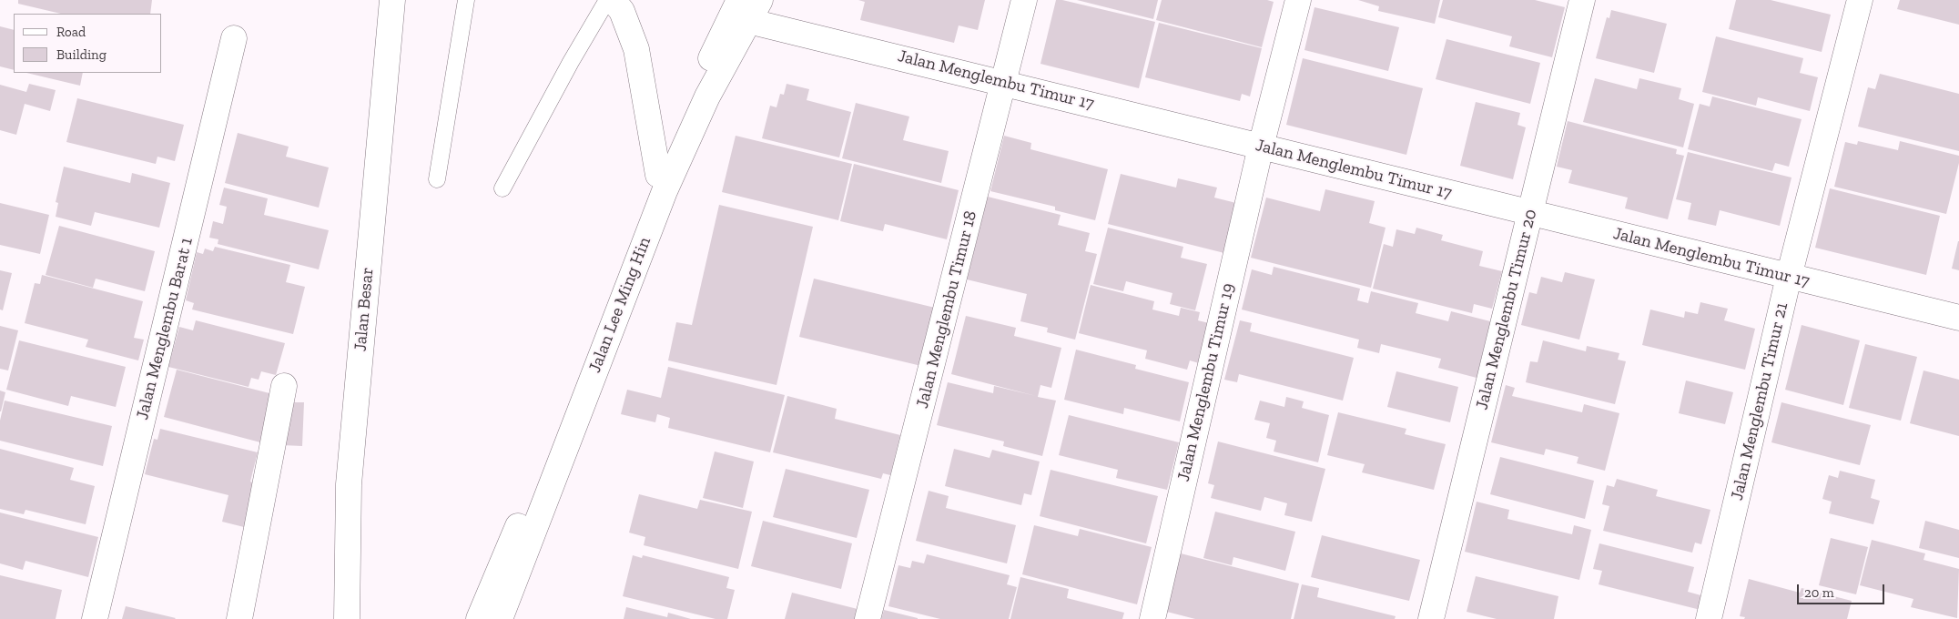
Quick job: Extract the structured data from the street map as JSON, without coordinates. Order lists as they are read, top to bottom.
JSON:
{
  "streets": {
    "street": [
      "Jalan Menglembu Timur 17",
      "Jalan Lee Ming Hin",
      "Jalan Besar",
      "Jalan Menglembu Timur 18",
      "Jalan Menglembu Timur 20",
      "Jalan Menglembu Barat 1",
      "Jalan Menglembu Timur 19",
      "Jalan Menglembu Timur 21"
    ]
  },
  "crossings": [
    ["Jalan Menglembu Timur 17", "Jalan Lee Ming Hin"],
    ["Jalan Menglembu Timur 17", "Jalan Menglembu Timur 18"],
    ["Jalan Menglembu Timur 17", "Jalan Menglembu Timur 20"],
    ["Jalan Menglembu Timur 17", "Jalan Menglembu Timur 19"],
    ["Jalan Menglembu Timur 17", "Jalan Menglembu Timur 21"]
  ],
  "legend": ["Road", "Building"],
  "scale_bar": "20 m"
}
